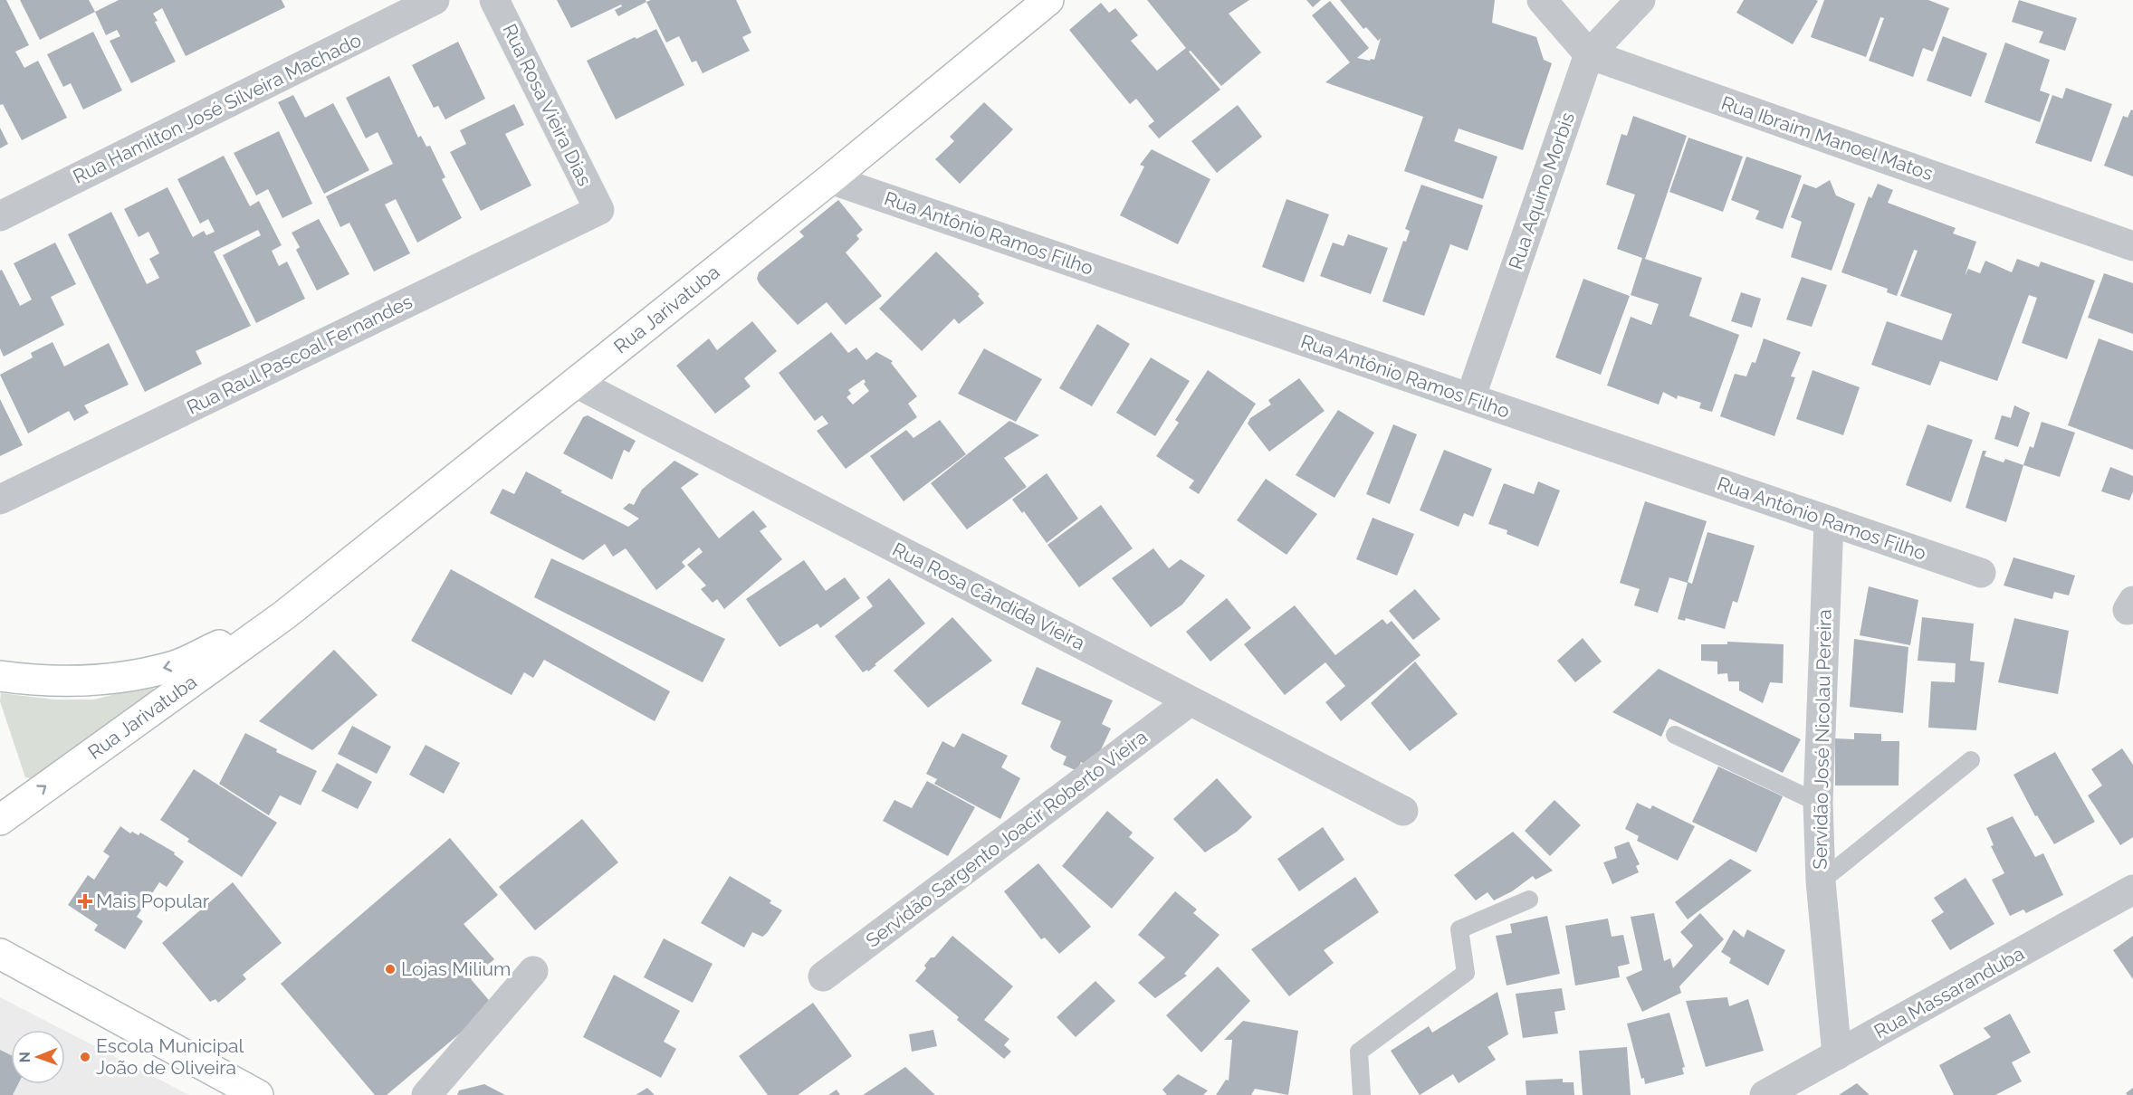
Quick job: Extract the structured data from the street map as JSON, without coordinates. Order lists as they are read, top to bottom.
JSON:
{
  "streets": {
    "main road": ["Rua Jarivatuba"],
    "street": [
      "Rua Rosa Vieira Dias",
      "Rua Hamilton José Silveira Machado",
      "Rua Ibraim Manoel Matos",
      "Rua Aquino Morbis",
      "Rua Antônio Ramos Filho",
      "Rua Raul Pascoal Fernandes",
      "Rua Rosa Cândida Vieira",
      "Servidão José Nicolau Pereira",
      "Servidão Sargento Joacir Roberto Vieira",
      "Rua Massaranduba"
    ]
  },
  "crossings": [
    ["Rua Rosa Vieira Dias", "Rua Raul Pascoal Fernandes"],
    ["Rua Ibraim Manoel Matos", "Rua Aquino Morbis"],
    ["Rua Aquino Morbis", "Rua Antônio Ramos Filho"],
    ["Rua Antônio Ramos Filho", "Rua Jarivatuba"],
    ["Rua Antônio Ramos Filho", "Servidão José Nicolau Pereira"],
    ["Rua Jarivatuba", "Rua Rosa Cândida Vieira"],
    ["Rua Rosa Cândida Vieira", "Servidão Sargento Joacir Roberto Vieira"],
    ["Servidão José Nicolau Pereira", "Rua Massaranduba"]
  ],
  "places": {
    "health": ["Mais Popular"],
    "other": ["Lojas Milium", "Escola Municipal João de Oliveira"]
  },
  "north": "left"
}
